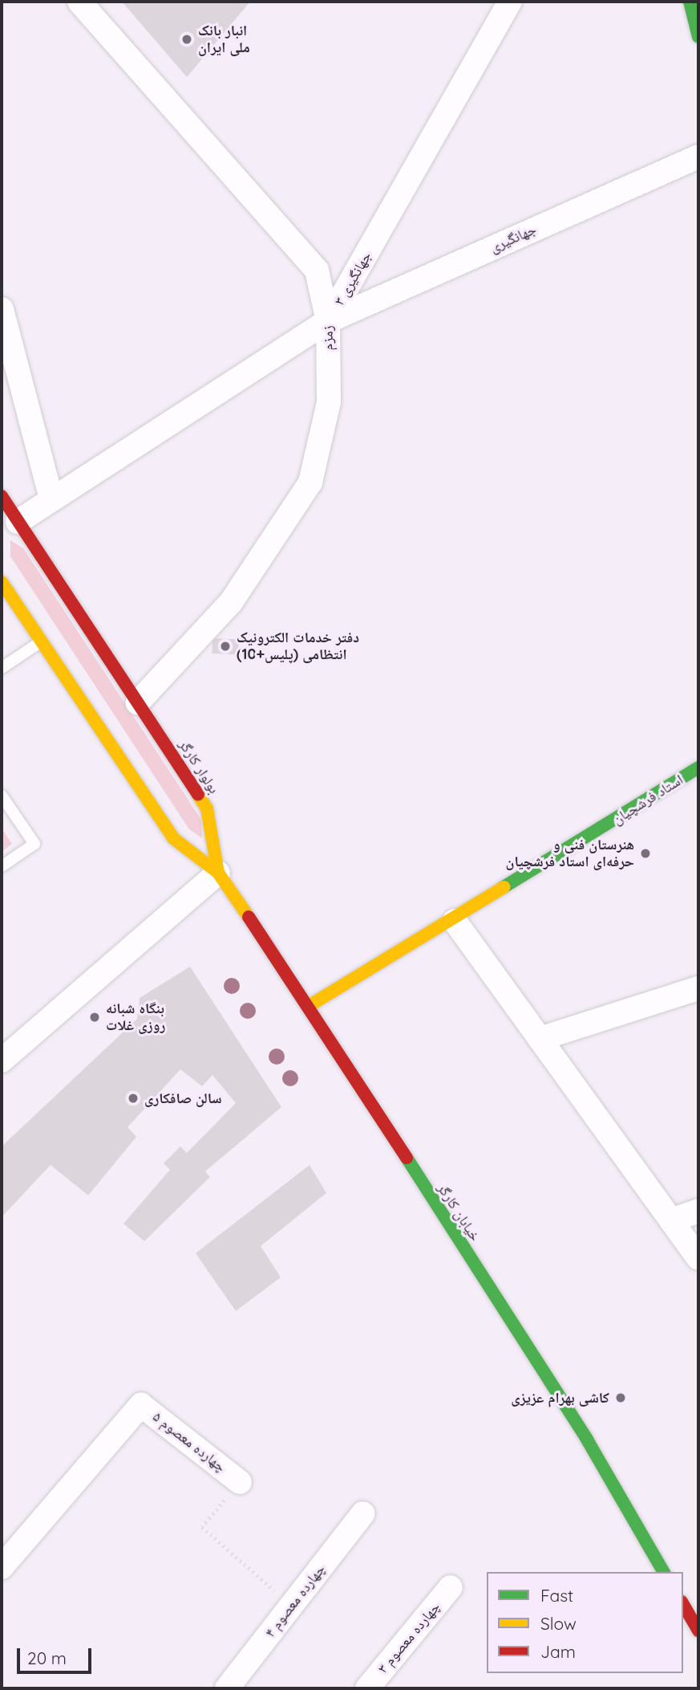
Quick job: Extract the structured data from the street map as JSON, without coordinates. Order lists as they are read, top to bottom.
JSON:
{
  "streets": {
    "main road": ["بولوار کارگر", "استاد فرشچیان", "خیابان کارگر"],
    "street": [
      "جهانگیری",
      "جهانگیری ۳",
      "زمزم",
      "چهارده معصوم ۵",
      "چهارده معصوم ۴",
      "چهارده معصوم ۳"
    ]
  },
  "crossings": [
    ["جهانگیری", "جهانگیری ۳"],
    ["جهانگیری", "زمزم"],
    ["جهانگیری ۳", "زمزم"],
    ["جهانگیری ۳", "بولوار کارگر"],
    ["زمزم", "بولوار کارگر"],
    ["بولوار کارگر", "خیابان کارگر"],
    ["استاد فرشچیان", "خیابان کارگر"],
    ["چهارده معصوم ۵", "چهارده معصوم ۴"]
  ],
  "places": [
    "انبار بانک ملی ایران",
    "دفتر خدمات الکترونیک انتظامی (پلیس+10)",
    "هنرستان فنی و حرفه‌ای استاد فرشچیان",
    "بنگاه شبانه روزی غلات",
    "سالن صافكارى",
    "کاشی بهرام عزیزی"
  ],
  "legend": ["Fast", "Slow", "Jam"],
  "scale_bar": "20 m"
}
